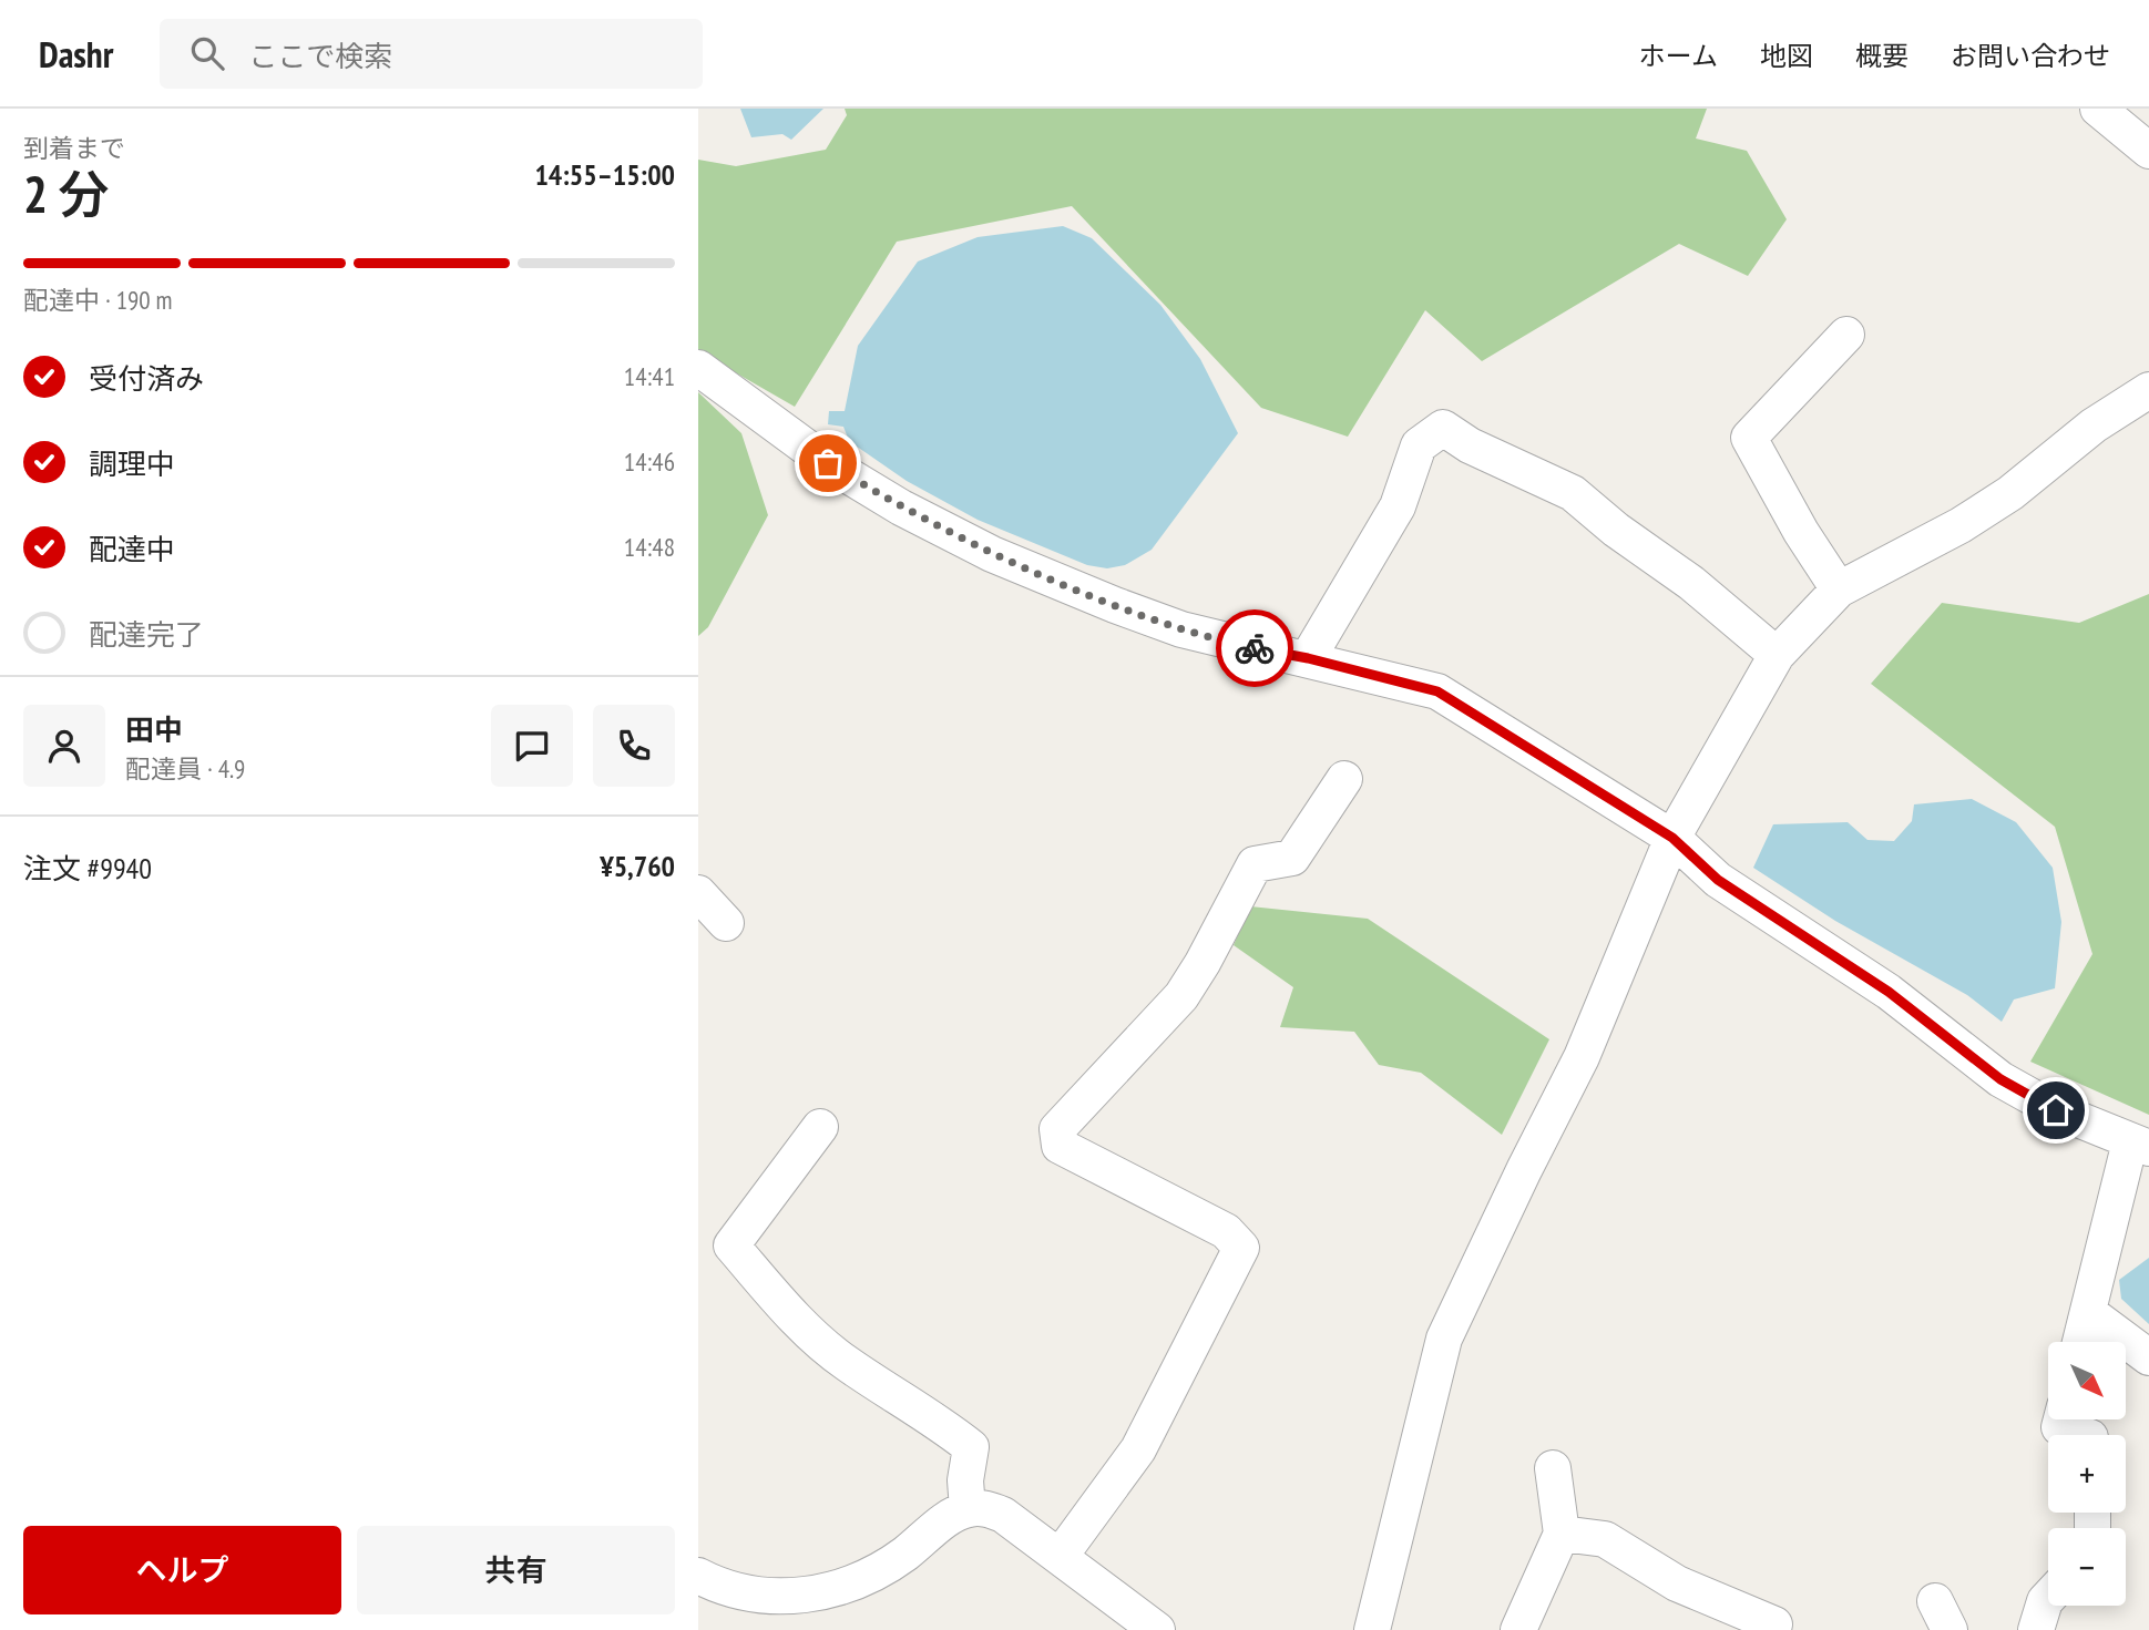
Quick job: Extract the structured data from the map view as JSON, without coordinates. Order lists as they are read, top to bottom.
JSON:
{
  "north": "bottom right",
  "page": {
    "header": "Dashr",
    "search": "ここで検索",
    "nav": [
      "ホーム",
      "地図",
      "概要",
      "お問い合わせ"
    ],
    "heading": ["2 分", "到着まで", "14:55–15:00"],
    "panel": [
      "田中",
      "配達員 · 4.9",
      "注文 #9940",
      "¥5,760"
    ],
    "bar": "配達中 · 190 m",
    "list": [
      ["受付済み", "14:41"],
      ["調理中", "14:46"],
      ["配達中", "14:48"],
      "配達完了"
    ],
    "map_buttons": ["+", "−"],
    "buttons": ["ヘルプ", "共有"]
  }
}
